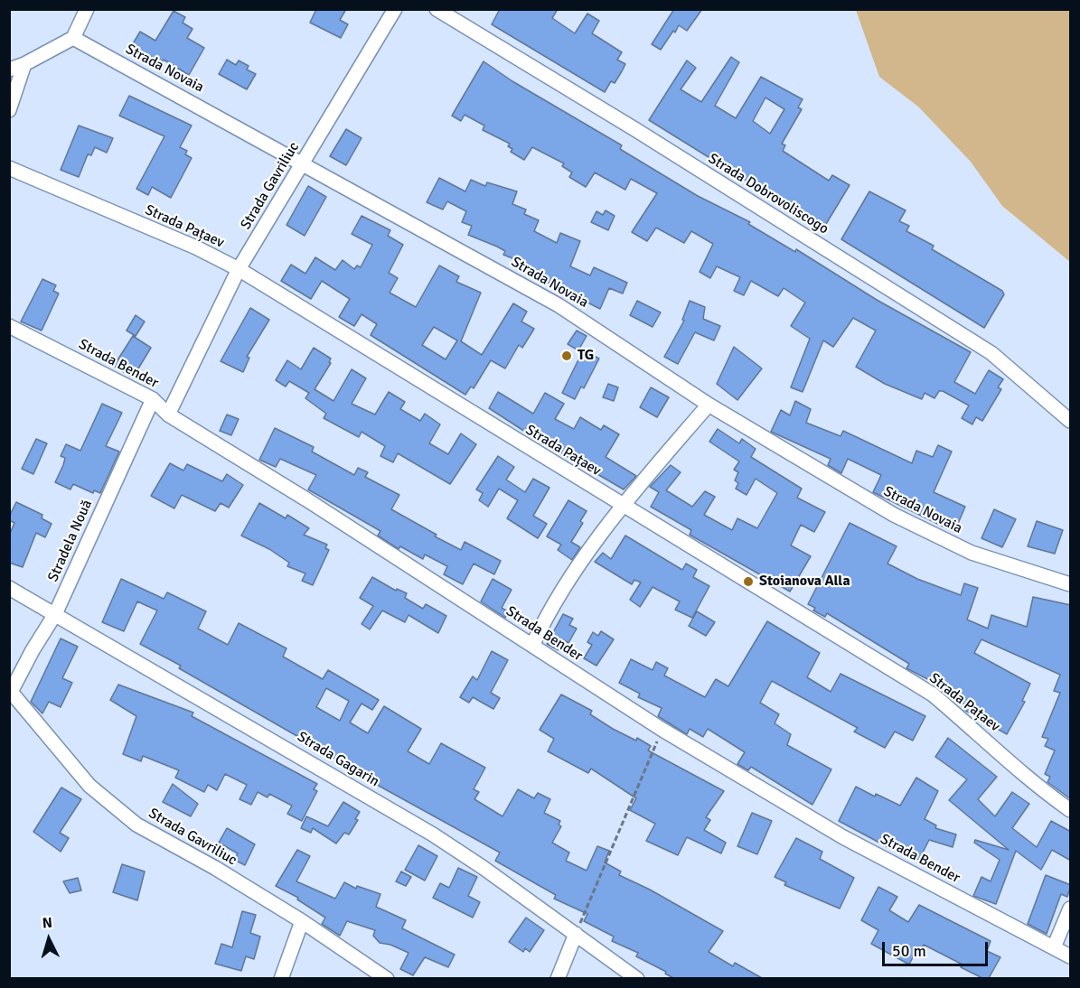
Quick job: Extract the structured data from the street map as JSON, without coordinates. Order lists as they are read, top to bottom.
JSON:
{
  "streets": {
    "street": [
      "Strada Novaia",
      "Strada Gavriliuc",
      "Strada Dobrovoliscogo",
      "Strada Pațaev",
      "Strada Bender",
      "Stradela Nouă",
      "Strada Gagarin"
    ]
  },
  "crossings": [
    ["Strada Novaia", "Strada Gavriliuc"],
    ["Strada Gavriliuc", "Strada Pațaev"],
    ["Strada Gavriliuc", "Strada Bender"],
    ["Strada Gavriliuc", "Stradela Nouă"],
    ["Strada Bender", "Stradela Nouă"],
    ["Stradela Nouă", "Strada Gagarin"]
  ],
  "places": ["TG", "Stoianova Alla"],
  "scale_bar": "50 m",
  "north": "top"
}
